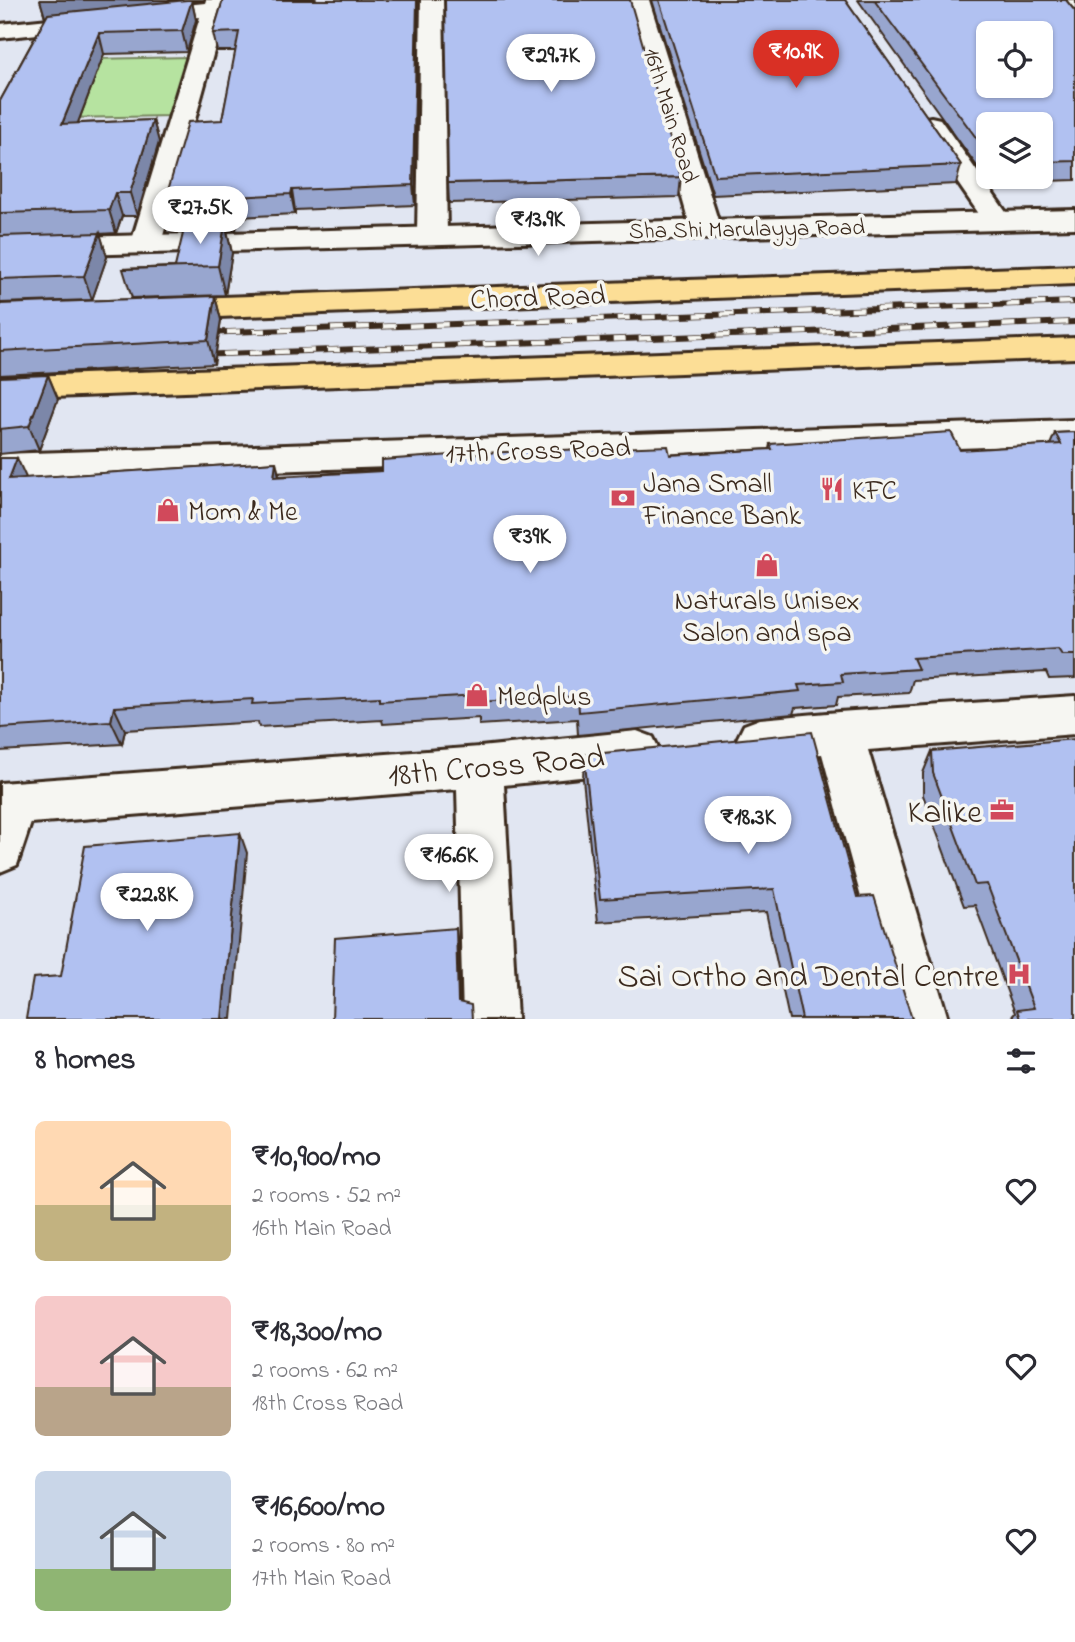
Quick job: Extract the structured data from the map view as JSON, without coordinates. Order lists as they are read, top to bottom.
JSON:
{
  "streets": {
    "main road": ["Chord Road"],
    "street": [
      "16th Main Road",
      "Sha Shi Marulayya Road",
      "17th Cross Road",
      "18th Cross Road"
    ]
  },
  "crossings": [
    ["16th Main Road", "Sha Shi Marulayya Road"]
  ],
  "places": {
    "restaurant": ["KFC"],
    "bank": ["Jana Small Finance Bank"],
    "shop": ["Mom & Me", "Naturals Unisex Salon and spa", "Medplus"],
    "office": ["Kalike"],
    "hospital": ["Sai Ortho and Dental Centre"]
  },
  "page": {
    "price": [
      "₹10.9K",
      "₹29.7K",
      "₹27.5K",
      "₹13.9K",
      "₹39K",
      "₹18.3K",
      "₹16.6K",
      "₹22.8K"
    ],
    "heading": "8 homes",
    "list": [
      {
        "name": "₹10,900/mo",
        "note": "2 rooms · 52 m² · 16th Main Road"
      },
      {
        "name": "₹18,300/mo",
        "note": "2 rooms · 62 m² · 18th Cross Road"
      },
      {
        "name": "₹16,600/mo",
        "note": "2 rooms · 80 m² · 17th Main Road"
      }
    ]
  }
}
